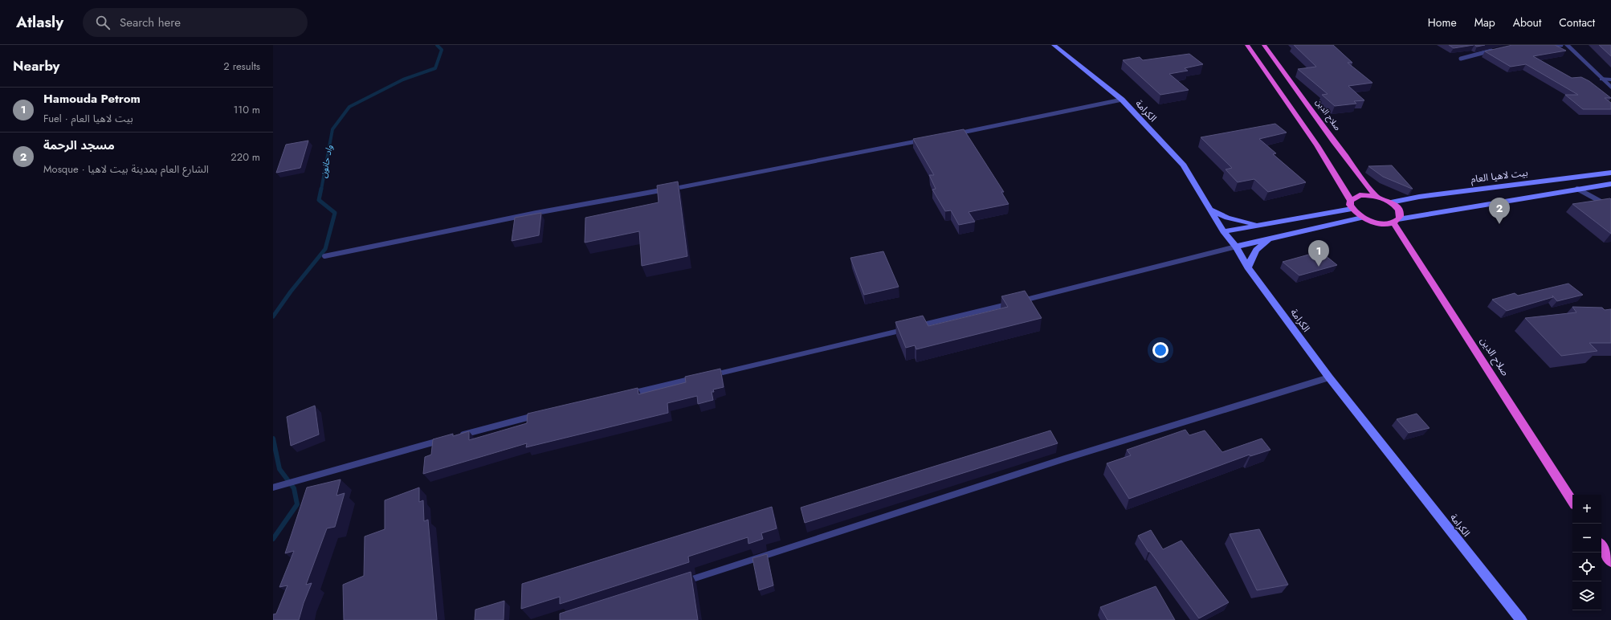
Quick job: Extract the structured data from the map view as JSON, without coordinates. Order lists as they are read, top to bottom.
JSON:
{
  "streets": {
    "highway": ["صلاح الدين"],
    "main road": ["الكرامة", "بيت لاهيا العام"]
  },
  "crossings": [
    ["صلاح الدين", "بيت لاهيا العام"]
  ],
  "water": ["واد حانون"],
  "page": {
    "header": "Atlasly",
    "search": "Search here",
    "nav": [
      "Home",
      "Map",
      "About",
      "Contact"
    ],
    "heading": ["Nearby", "2 results"],
    "list": [
      {
        "mark": "1",
        "name": "Hamouda Petrom",
        "note": "Fuel · بيت لاهيا العام",
        "value": "110 m"
      },
      {
        "mark": "2",
        "name": "مسجد الرحمة",
        "note": "Mosque · الشارع العام بمدينة بيت لاهيا",
        "value": "220 m"
      }
    ],
    "pins": ["2", "1"],
    "map_buttons": ["+", "−"]
  }
}
